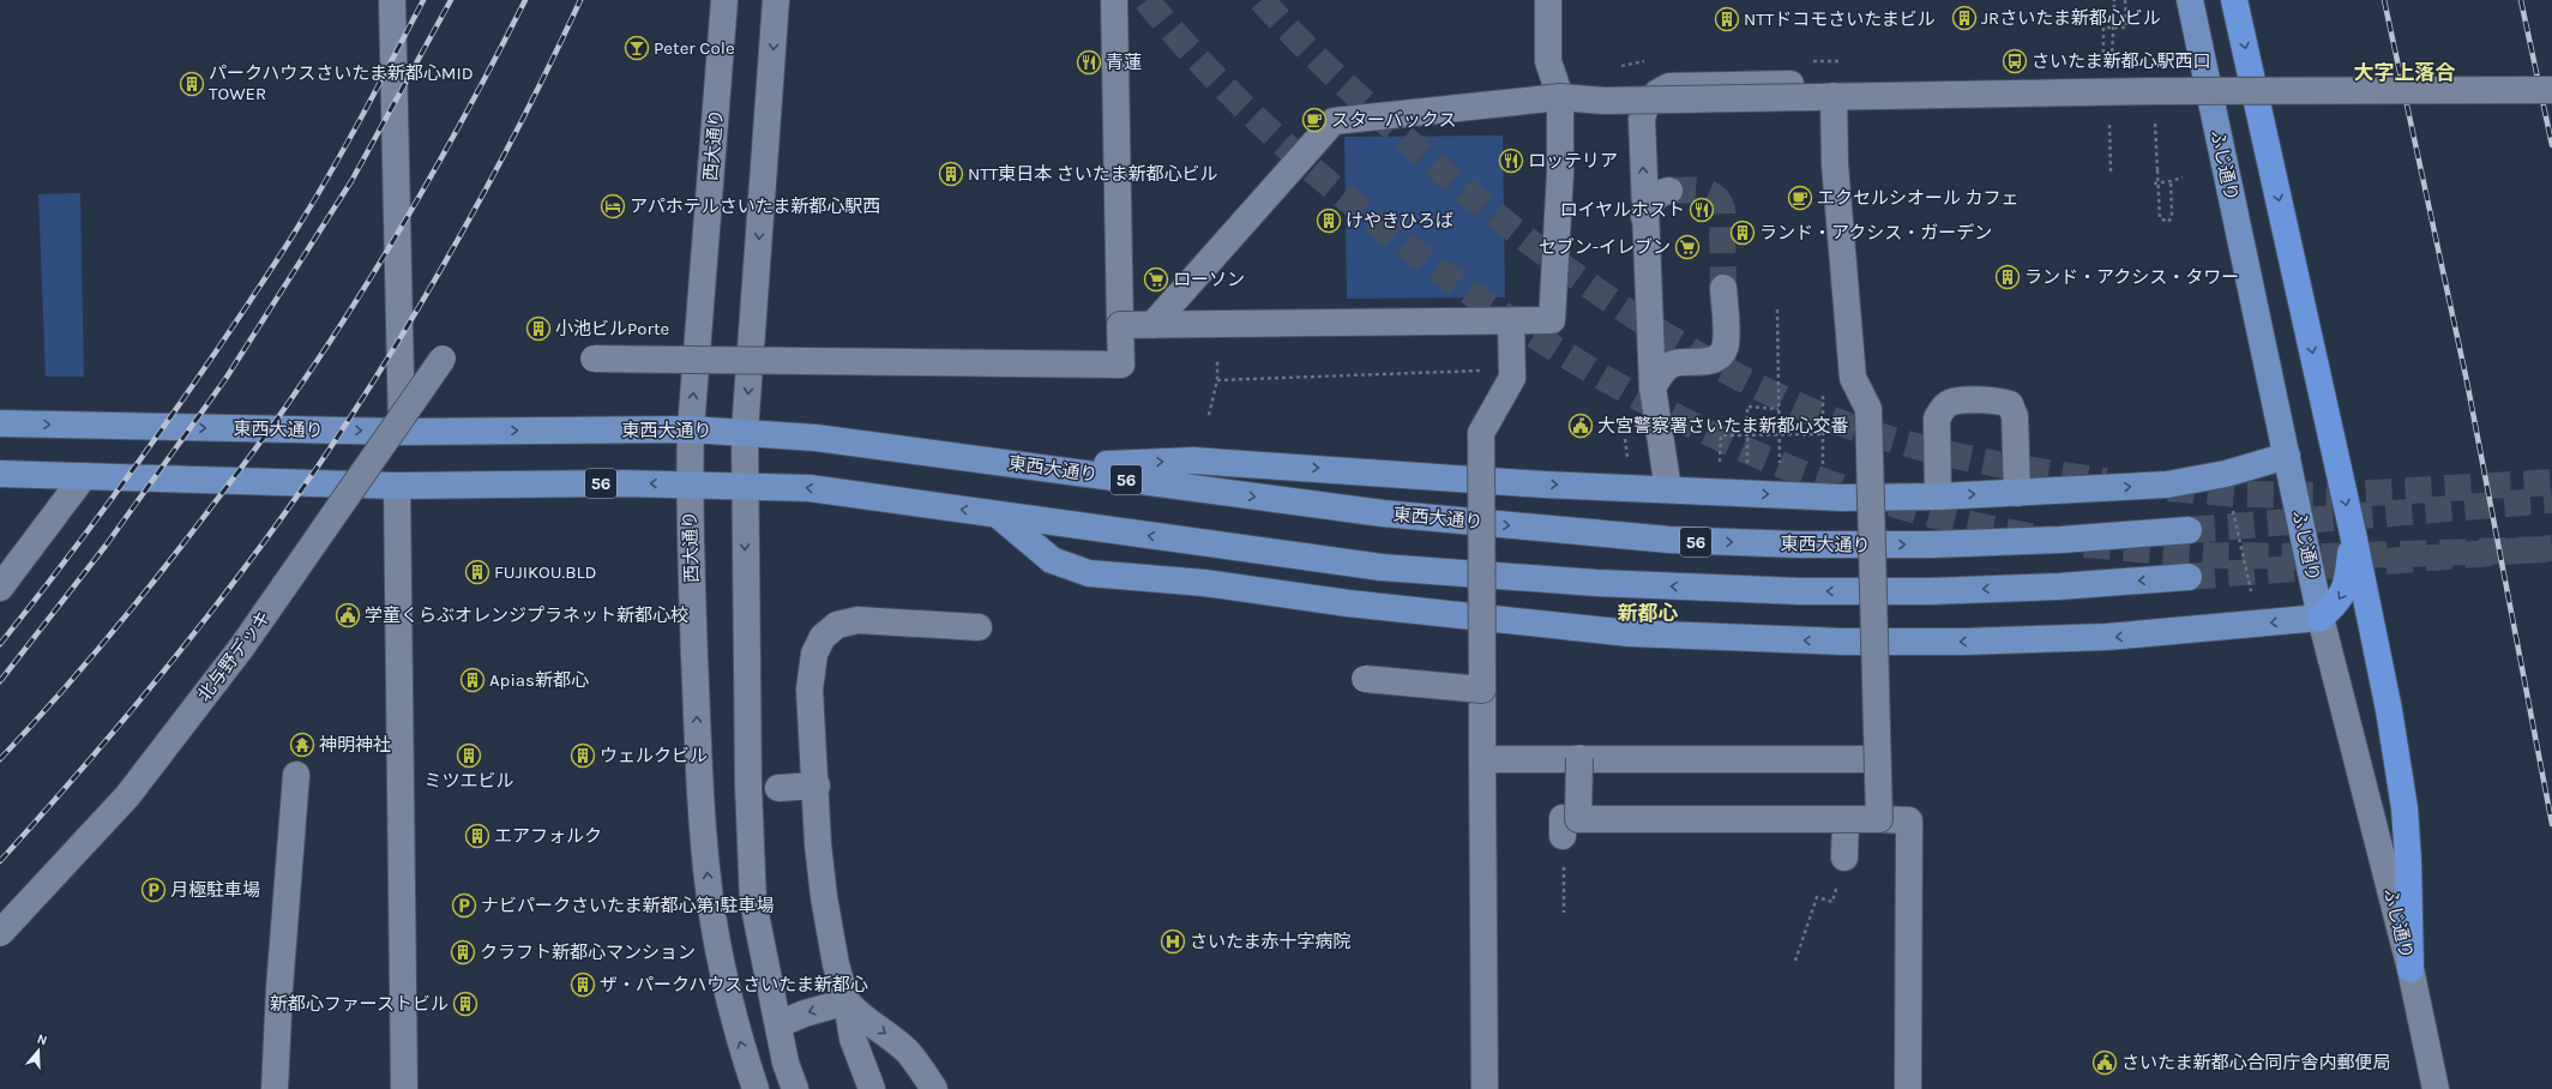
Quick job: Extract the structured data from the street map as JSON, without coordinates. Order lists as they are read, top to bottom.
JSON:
{
  "streets": {
    "main road": ["ふじ通り", "東西大通り", "56"],
    "street": ["西大通り", "北与野デッキ"]
  },
  "crossings": [
    ["西大通り", "東西大通り"],
    ["西大通り", "56"]
  ],
  "districts": ["大字上落合", "新都心"],
  "places": {
    "building": [
      "JRさいたま新都心ビル",
      "NTTドコモさいたまビル",
      "パークハウスさいたま新都心MID TOWER",
      "NTT東日本 さいたま新都心ビル",
      "けやきひろば",
      "ランド・アクシス・ガーデン",
      "ランド・アクシス・タワー",
      "小池ビルPorte",
      "FUJIKOU.BLD",
      "Apias新都心",
      "ミツエビル",
      "ウェルクビル",
      "エアフォルク",
      "クラフト新都心マンション",
      "ザ・パークハウスさいたま新都心",
      "新都心ファーストビル"
    ],
    "bar": ["Peter Cole"],
    "bus stop": ["さいたま新都心駅西口"],
    "restaurant": ["青蓮", "ロッテリア", "ロイヤルホスト"],
    "cafe": ["スターバックス", "エクセルシオール カフェ"],
    "hotel": ["アパホテルさいたま新都心駅西"],
    "supermarket": ["セブン-イレブン", "ローソン"],
    "public building": ["大宮警察署さいたま新都心交番", "学童くらぶオレンジプラネット新都心校", "さいたま新都心合同庁舎内郵便局"],
    "temple": ["神明神社"],
    "parking": ["月極駐車場", "ナビパークさいたま新都心第1駐車場"],
    "hospital": ["さいたま赤十字病院"]
  },
  "north": "top"
}
